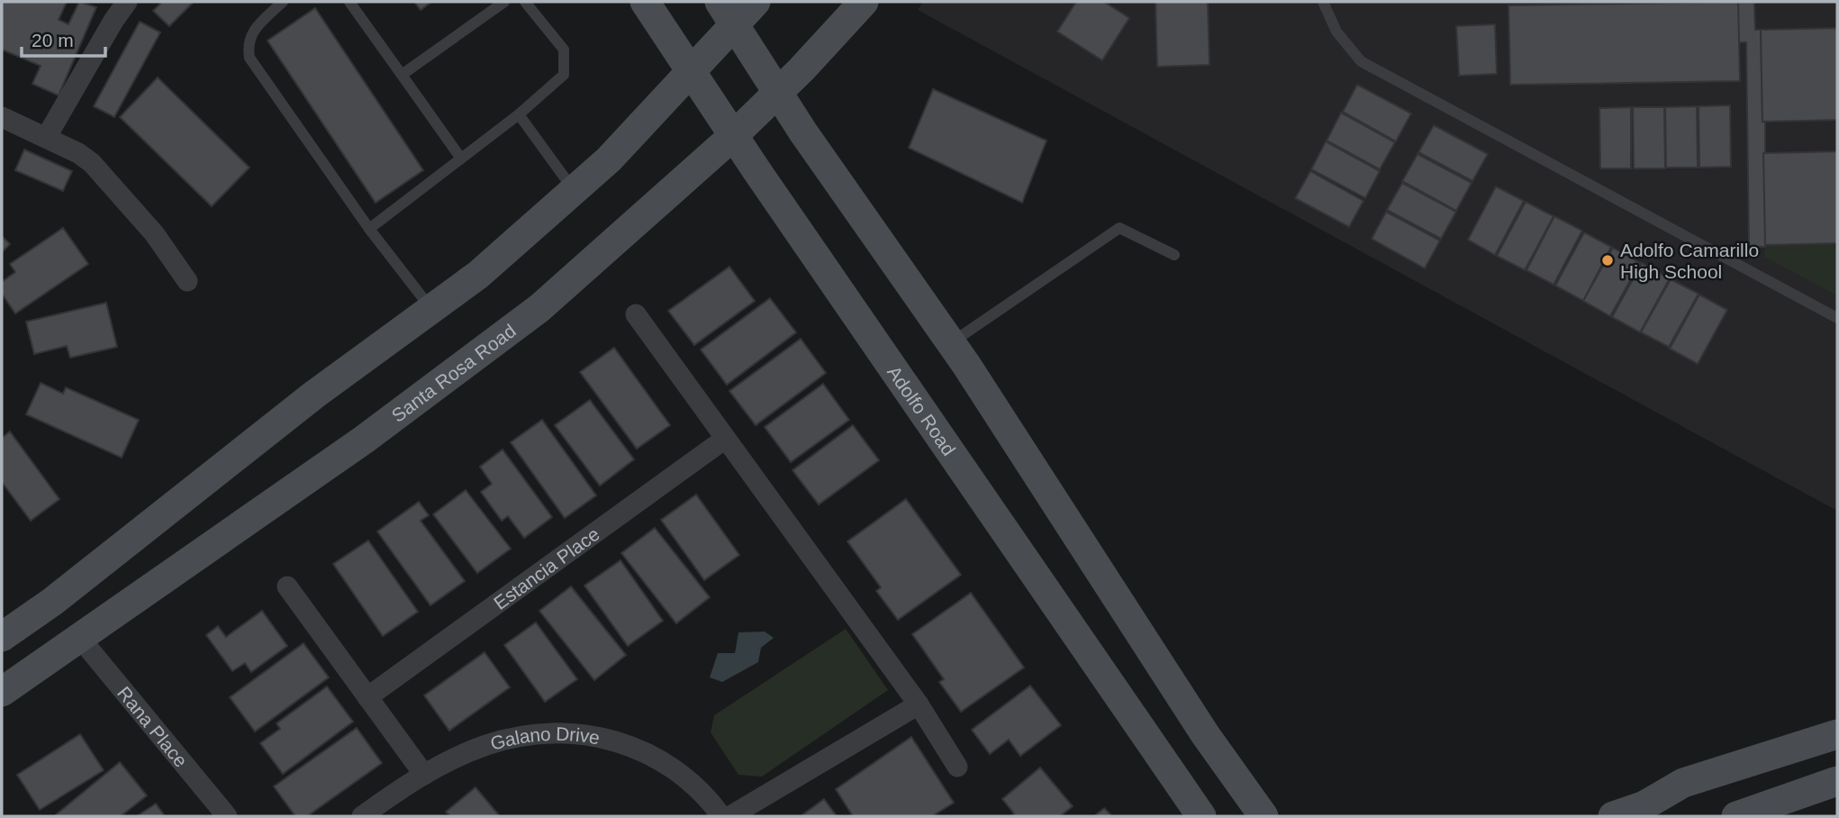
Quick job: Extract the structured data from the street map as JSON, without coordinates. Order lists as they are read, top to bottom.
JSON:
{
  "streets": {
    "main road": ["Santa Rosa Road", "Adolfo Road"],
    "street": ["Estancia Place", "Rana Place", "Galano Drive"]
  },
  "crossings": [
    ["Santa Rosa Road", "Adolfo Road"],
    ["Santa Rosa Road", "Rana Place"]
  ],
  "places": ["Adolfo Camarillo High School"],
  "scale_bar": "20 m"
}
